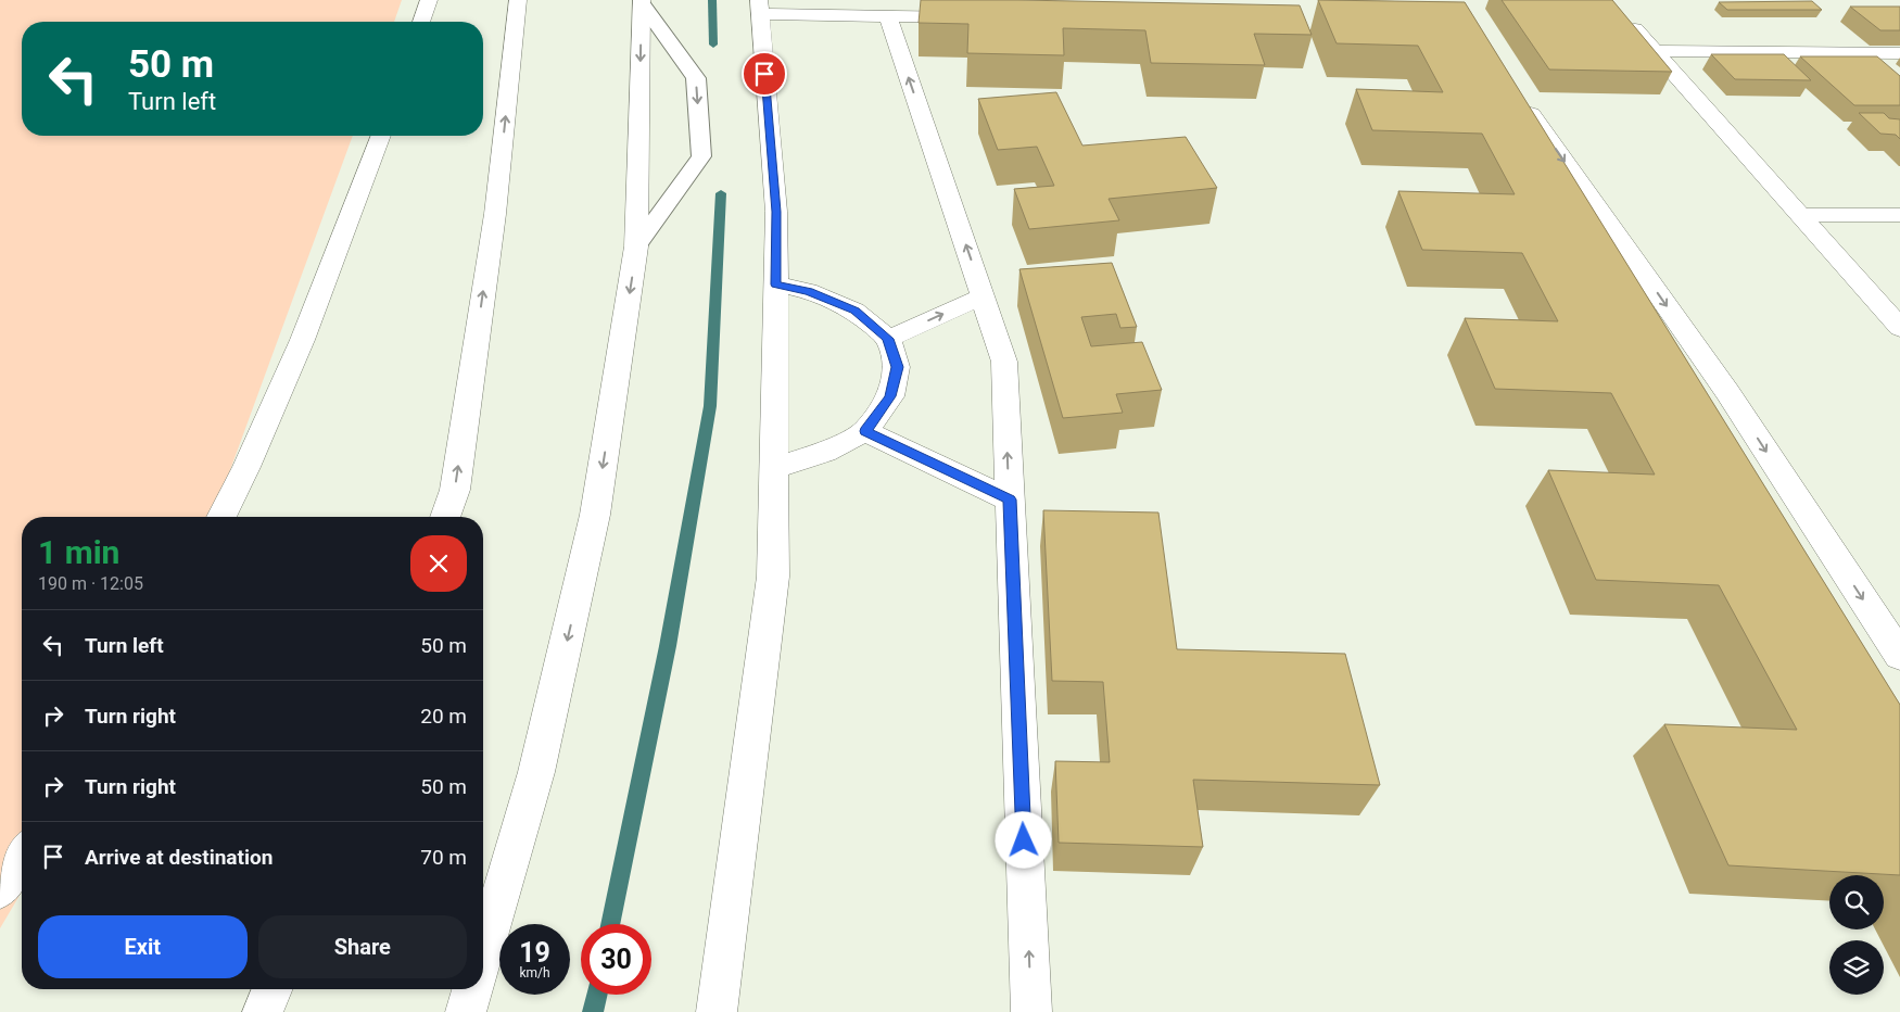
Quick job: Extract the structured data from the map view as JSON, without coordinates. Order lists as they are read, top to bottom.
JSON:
{
  "page": {
    "turn": ["50 m", "Turn left"],
    "heading": ["1 min", "190 m · 12:05"],
    "list": [
      {
        "name": "Turn left",
        "value": "50 m"
      },
      {
        "name": "Turn right",
        "value": "20 m"
      },
      {
        "name": "Turn right",
        "value": "50 m"
      },
      {
        "name": "Arrive at destination",
        "value": "70 m"
      }
    ],
    "buttons": ["Exit", "Share"],
    "speed": "19 km/h",
    "limit": "30"
  }
}
